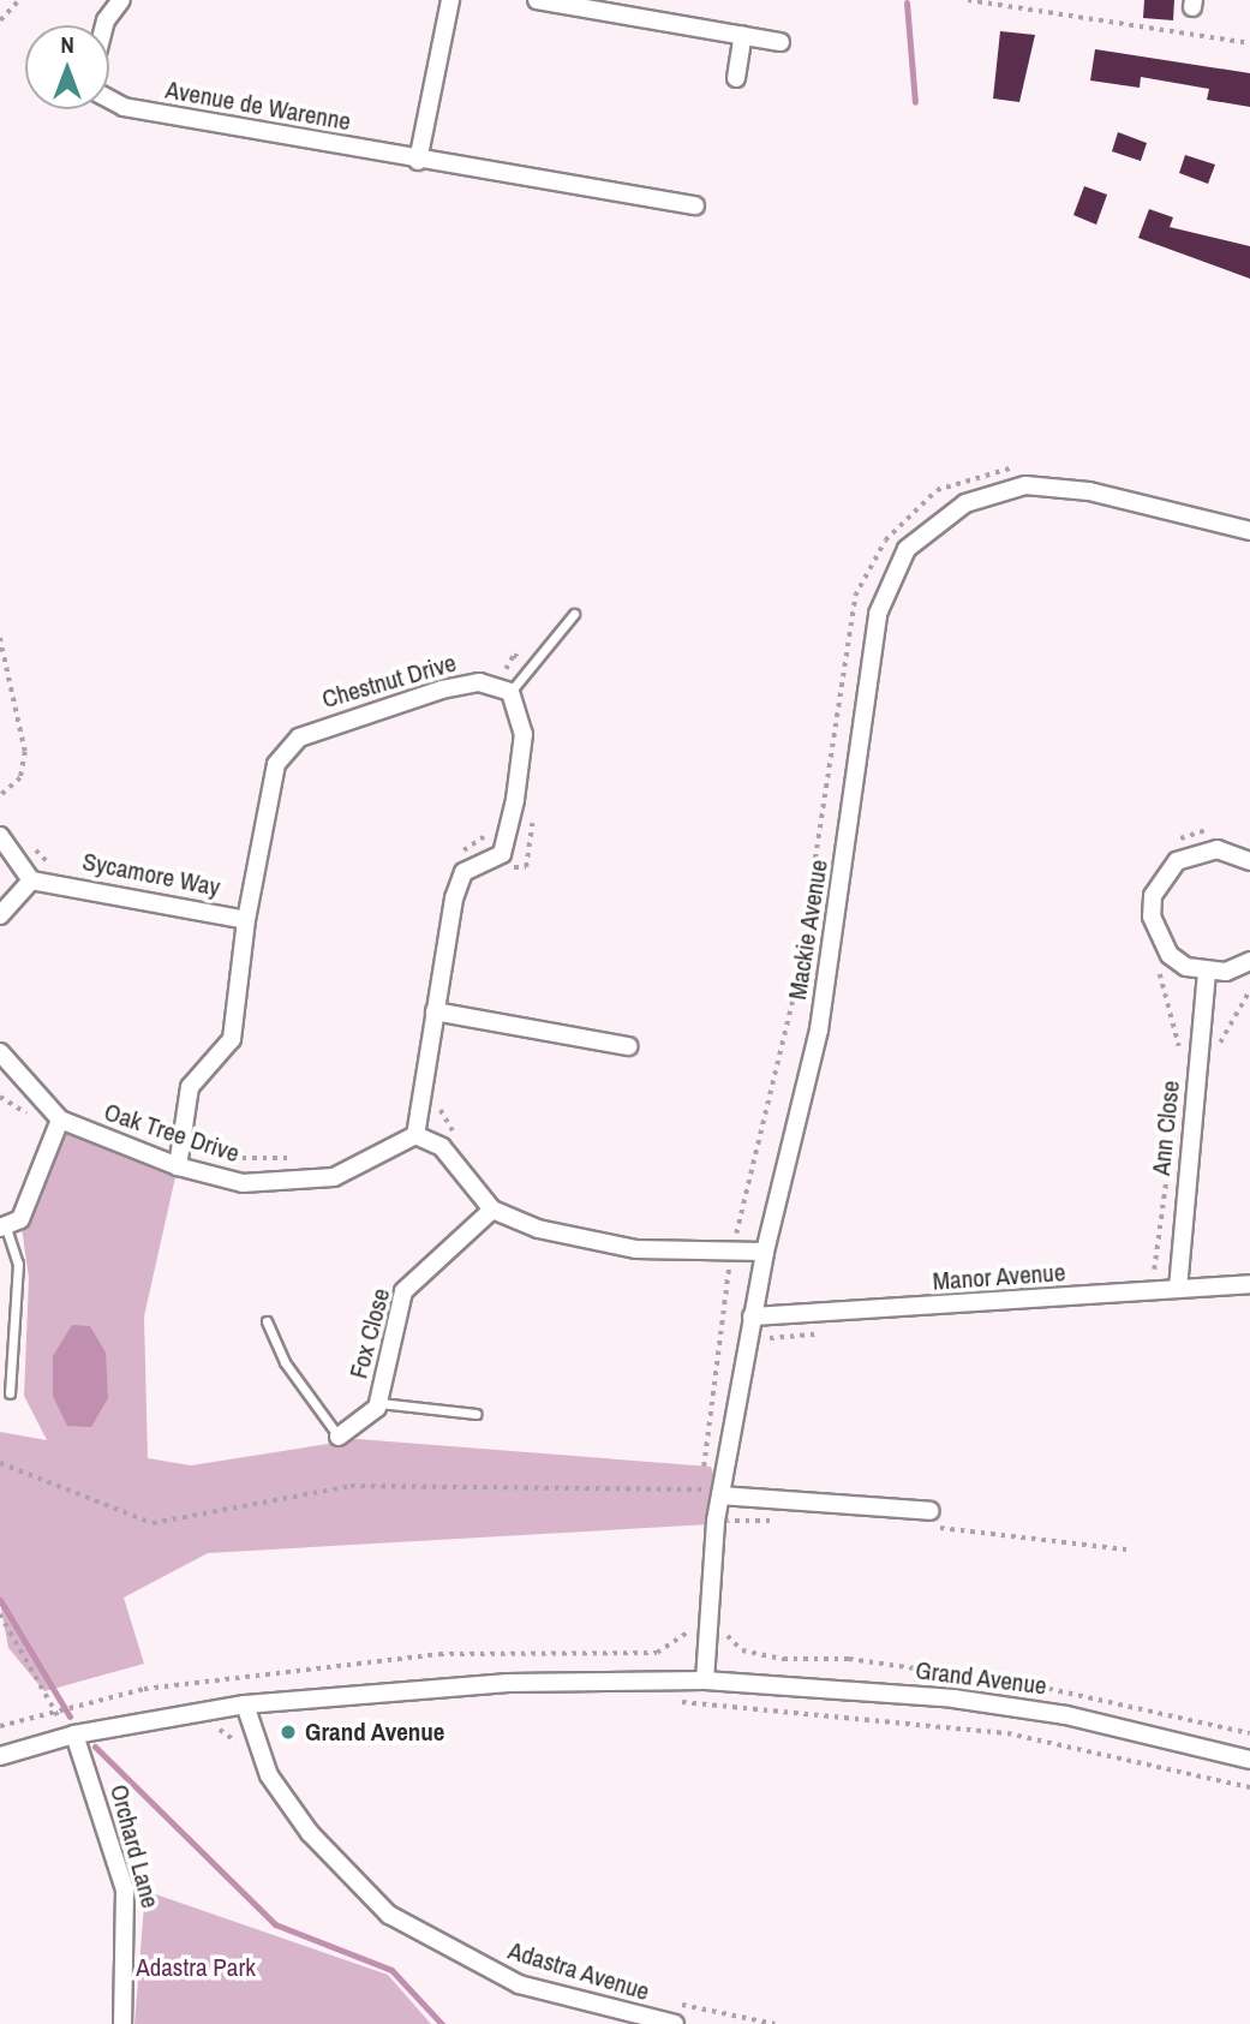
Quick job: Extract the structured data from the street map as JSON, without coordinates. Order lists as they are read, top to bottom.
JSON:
{
  "streets": {
    "street": [
      "Avenue de Warenne",
      "Chestnut Drive",
      "Sycamore Way",
      "Mackie Avenue",
      "Ann Close",
      "Oak Tree Drive",
      "Manor Avenue",
      "Fox Close",
      "Grand Avenue",
      "Orchard Lane",
      "Adastra Avenue"
    ]
  },
  "crossings": [
    ["Chestnut Drive", "Sycamore Way"],
    ["Sycamore Way", "Oak Tree Drive"],
    ["Mackie Avenue", "Manor Avenue"],
    ["Mackie Avenue", "Grand Avenue"],
    ["Ann Close", "Manor Avenue"],
    ["Grand Avenue", "Orchard Lane"],
    ["Grand Avenue", "Adastra Avenue"]
  ],
  "parks": ["Adastra Park"],
  "places": ["Grand Avenue"],
  "north": "top"
}
